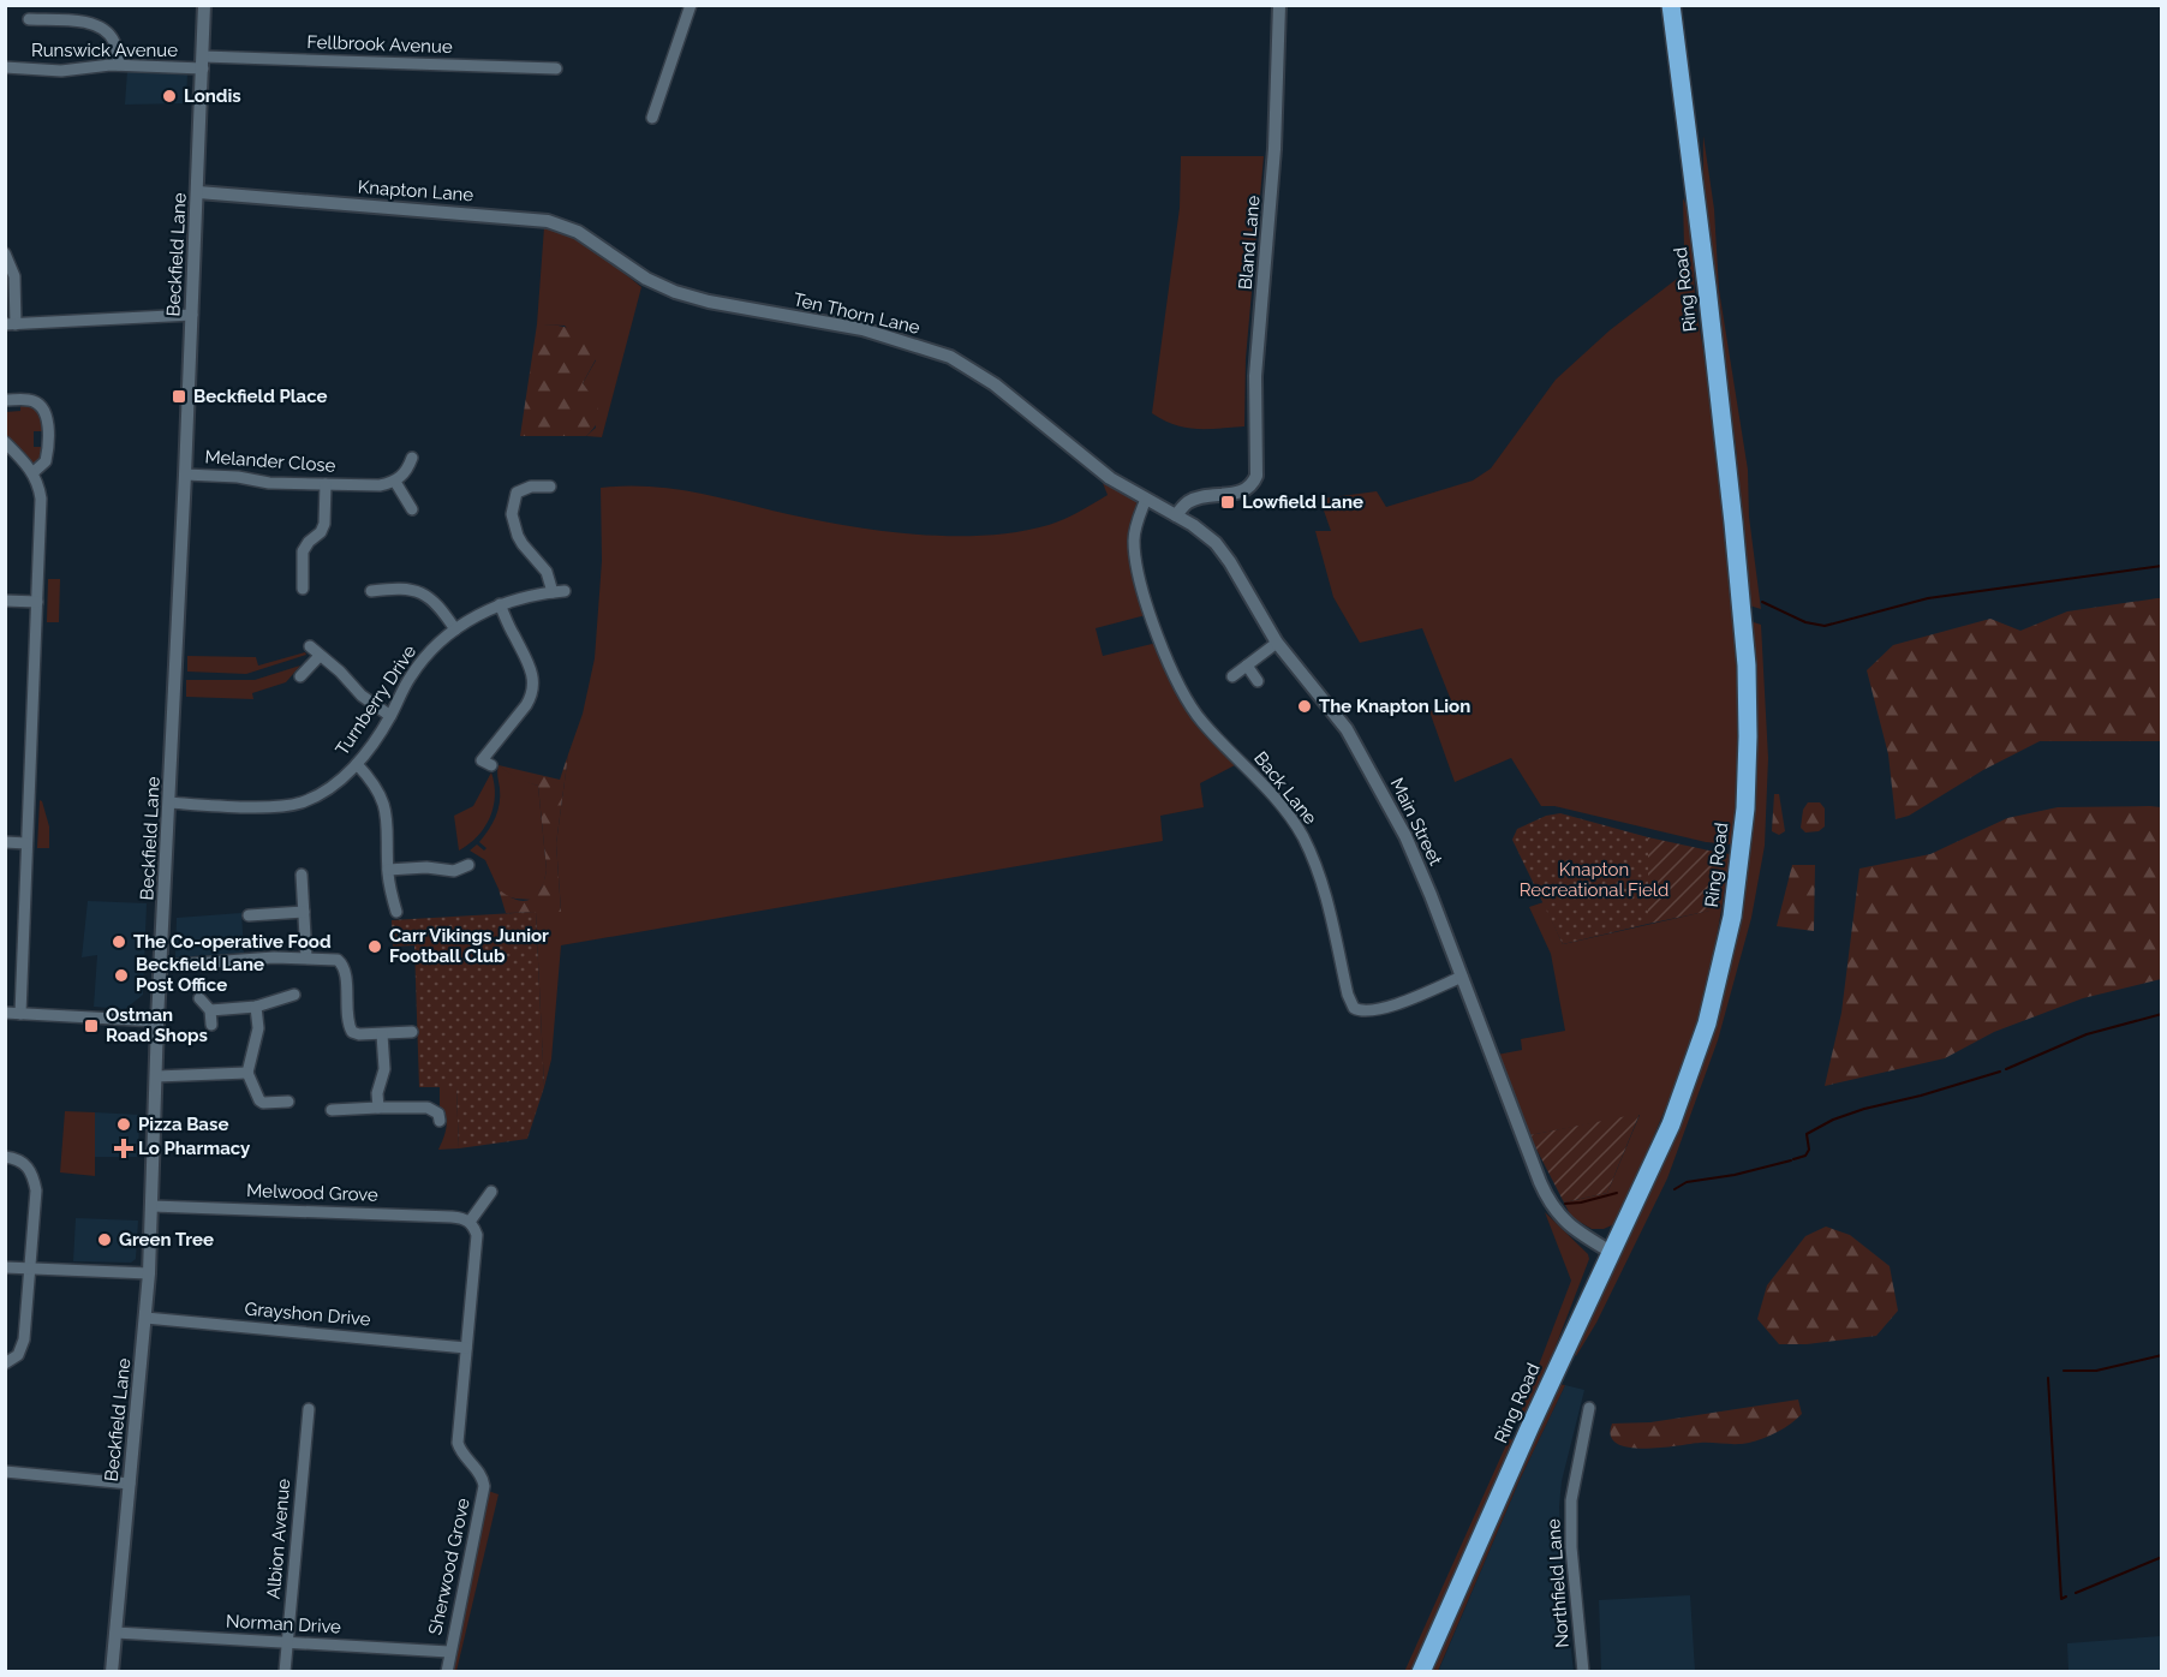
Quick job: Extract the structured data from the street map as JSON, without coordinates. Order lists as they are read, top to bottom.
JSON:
{
  "streets": {
    "highway": ["Ring Road"],
    "street": [
      "Fellbrook Avenue",
      "Runswick Avenue",
      "Knapton Lane",
      "Bland Lane",
      "Beckfield Lane",
      "Ten Thorn Lane",
      "Melander Close",
      "Turnberry Drive",
      "Back Lane",
      "Main Street",
      "Melwood Grove",
      "Grayshon Drive",
      "Albion Avenue",
      "Sherwood Grove",
      "Northfield Lane",
      "Norman Drive"
    ]
  },
  "crossings": [
    ["Fellbrook Avenue", "Runswick Avenue"],
    ["Fellbrook Avenue", "Beckfield Lane"],
    ["Runswick Avenue", "Beckfield Lane"],
    ["Knapton Lane", "Beckfield Lane"],
    ["Knapton Lane", "Ten Thorn Lane"],
    ["Bland Lane", "Main Street"],
    ["Beckfield Lane", "Melander Close"],
    ["Beckfield Lane", "Turnberry Drive"],
    ["Beckfield Lane", "Melwood Grove"],
    ["Beckfield Lane", "Grayshon Drive"],
    ["Beckfield Lane", "Norman Drive"],
    ["Ring Road", "Main Street"],
    ["Ten Thorn Lane", "Main Street"],
    ["Back Lane", "Main Street"],
    ["Grayshon Drive", "Sherwood Grove"],
    ["Albion Avenue", "Norman Drive"],
    ["Sherwood Grove", "Norman Drive"]
  ],
  "parks": ["Knapton Recreational Field"],
  "places": {
    "other": [
      "Londis",
      "The Knapton Lion",
      "The Co-operative Food",
      "Carr Vikings Junior Football Club",
      "Beckfield Lane Post Office",
      "Pizza Base",
      "Green Tree"
    ],
    "transit": ["Beckfield Place", "Lowfield Lane", "Ostman Road Shops"],
    "health": ["Lo Pharmacy"]
  }
}
